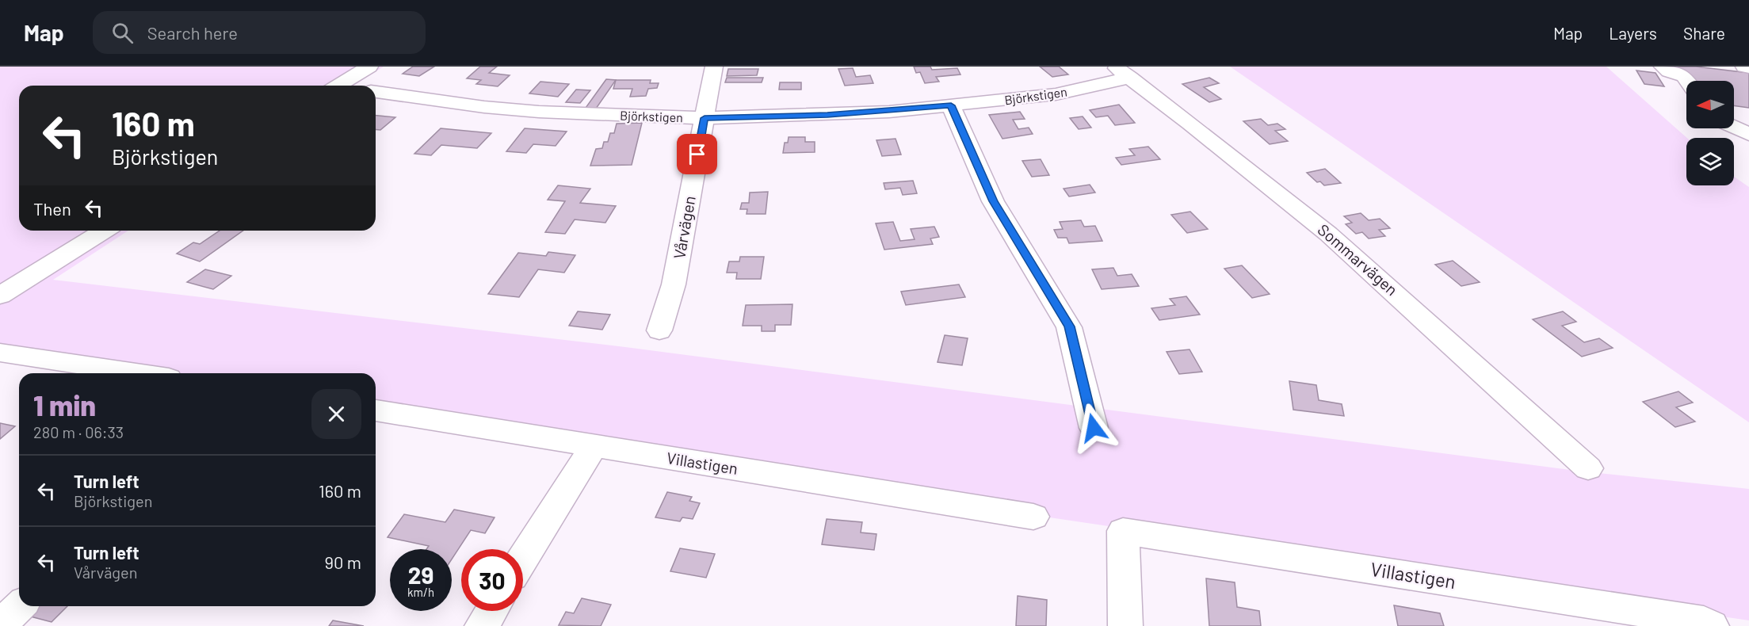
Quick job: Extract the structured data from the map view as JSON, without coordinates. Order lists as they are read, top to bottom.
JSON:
{
  "streets": {
    "street": [
      "Björkstigen",
      "Vårvägen",
      "Sommarvägen",
      "Villastigen"
    ]
  },
  "crossings": [
    ["Björkstigen", "Vårvägen"],
    ["Björkstigen", "Sommarvägen"]
  ],
  "north": "left",
  "page": {
    "header": "Map",
    "search": "Search here",
    "nav": ["Map", "Layers", "Share"],
    "turn": ["160 m", "Björkstigen"],
    "then": "Then",
    "heading": ["1 min", "280 m · 06:33"],
    "list": [
      {
        "name": "Turn left",
        "note": "Björkstigen",
        "value": "160 m"
      },
      {
        "name": "Turn left",
        "note": "Vårvägen",
        "value": "90 m"
      }
    ],
    "speed": "29 km/h",
    "limit": "30"
  }
}
